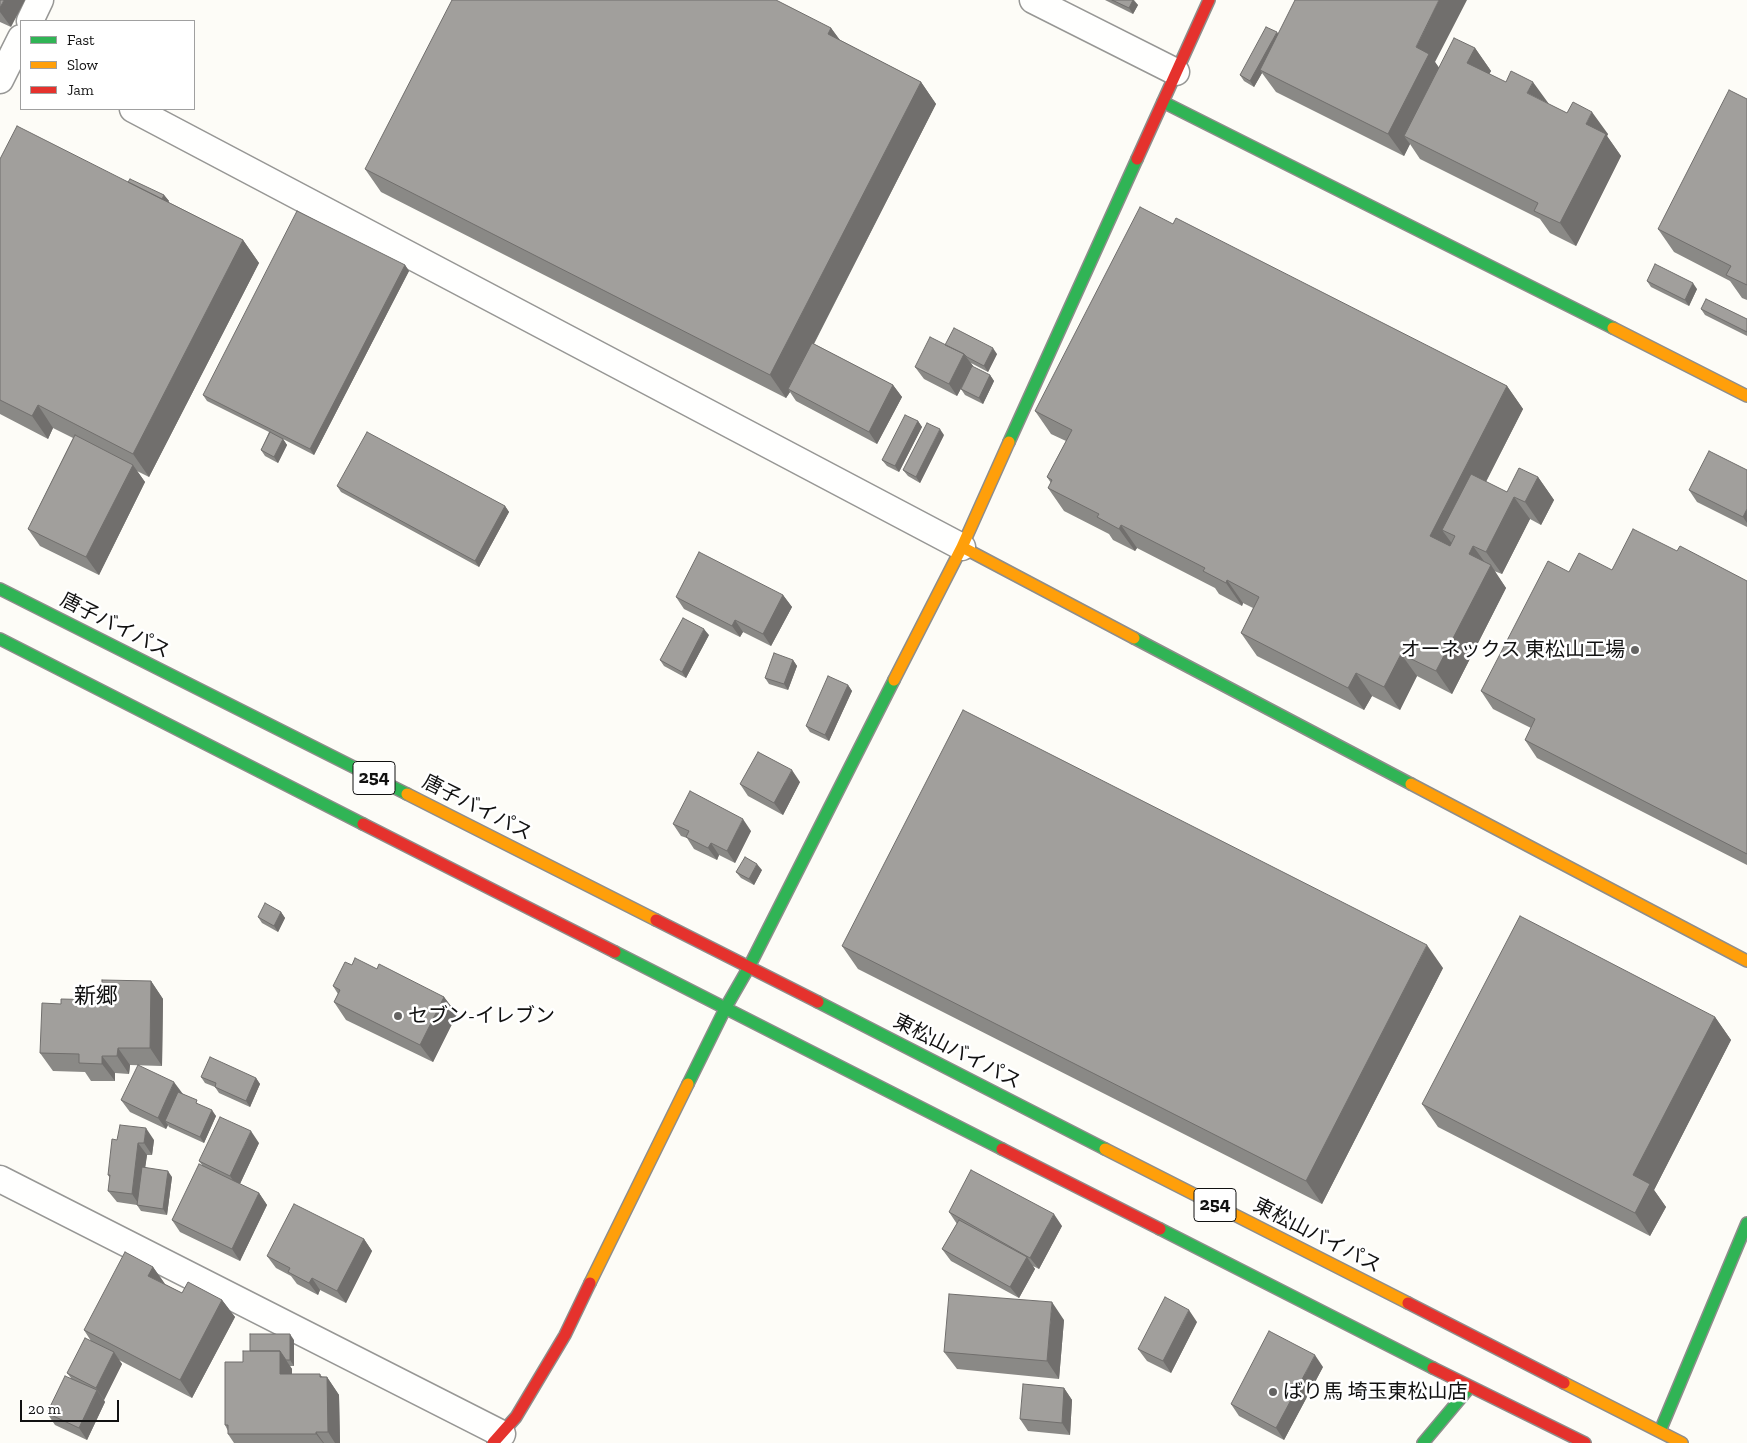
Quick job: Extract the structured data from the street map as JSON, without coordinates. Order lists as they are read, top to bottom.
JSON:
{
  "streets": {
    "main road": ["唐子バイパス", "254", "東松山バイパス"]
  },
  "crossings": [
    ["唐子バイパス", "東松山バイパス"]
  ],
  "districts": ["新郷"],
  "places": ["オーネックス 東松山工場", "セブン-イレブン", "ばり馬 埼玉東松山店"],
  "legend": ["Fast", "Slow", "Jam"],
  "scale_bar": "20 m"
}
